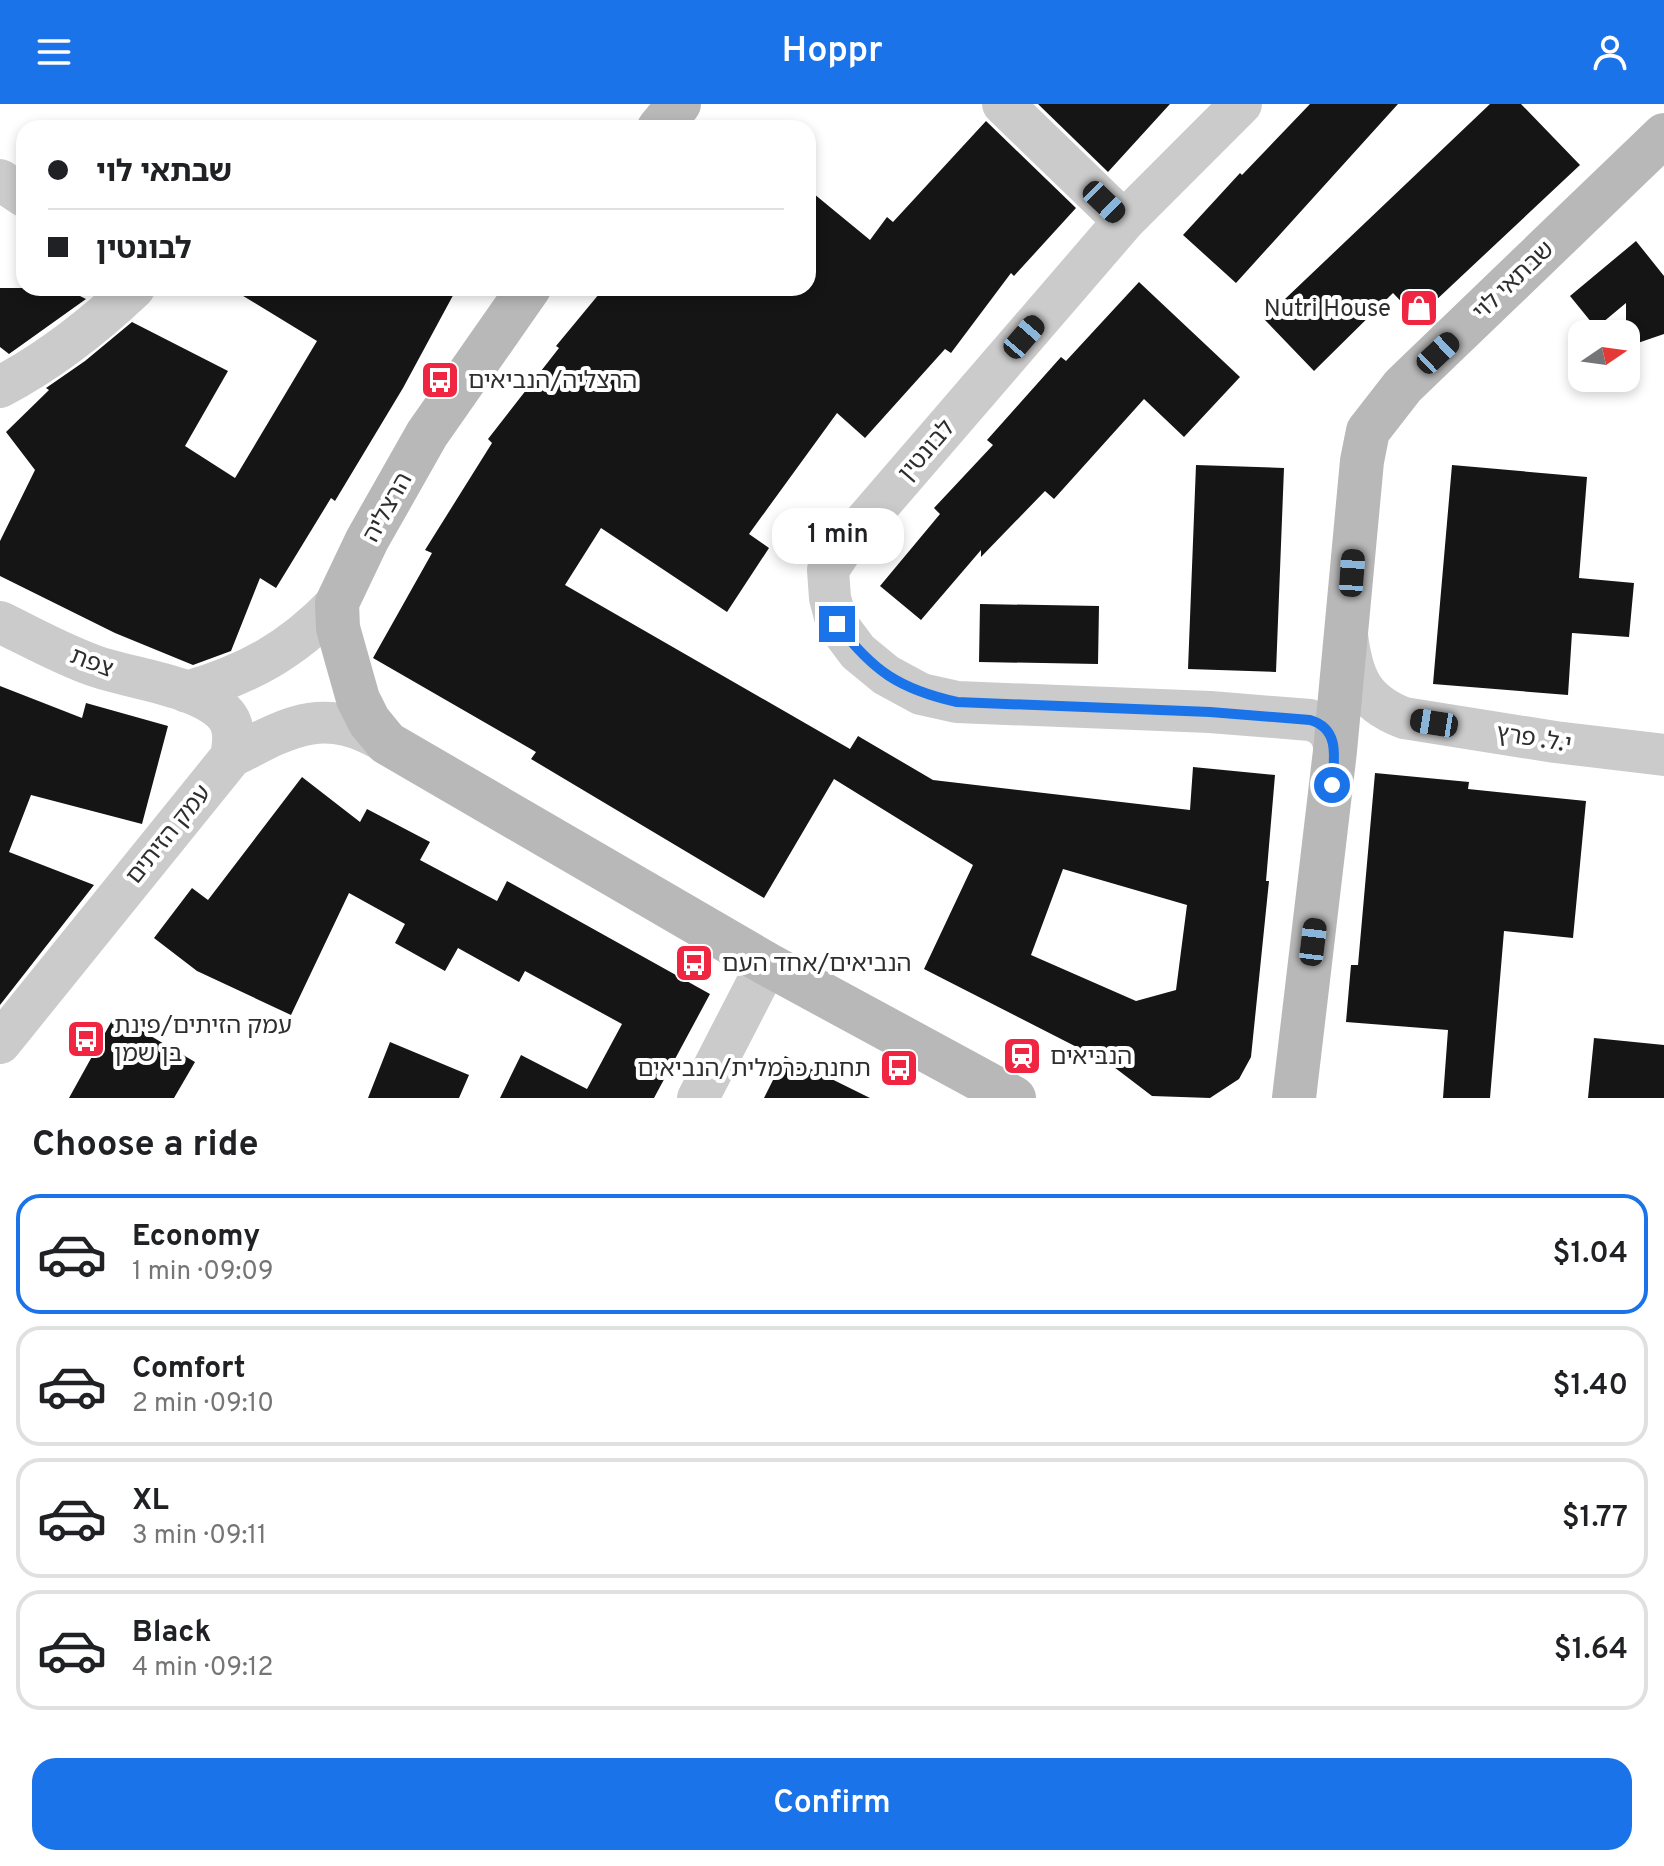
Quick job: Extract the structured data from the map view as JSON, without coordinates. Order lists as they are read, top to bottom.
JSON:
{
  "streets": {
    "street": [
      "שבתאי לוי",
      "לבונטין",
      "הרצליה",
      "צפת",
      "י.ל. פרץ",
      "עמק הזיתים"
    ]
  },
  "crossings": [
    ["שבתאי לוי", "לבונטין"],
    ["שבתאי לוי", "י.ל. פרץ"],
    ["צפת", "עמק הזיתים"]
  ],
  "places": {
    "shop": ["Nutri House"],
    "bus stop": [
      "הרצליה/הנביאים",
      "הנביאים/אחד העם",
      "עמק הזיתים/פינת בן שמן",
      "תחנת כרמלית/הנביאים"
    ],
    "station": ["הנביאים"]
  },
  "north": "right",
  "page": {
    "header": "Hoppr",
    "banner": ["שבתאי לוי", "לבונטין"],
    "bubble": "1 min",
    "heading": "Choose a ride",
    "list": [
      {
        "name": "Economy",
        "note": "1 min · 09:09",
        "value": "$1.04"
      },
      {
        "name": "Comfort",
        "note": "2 min · 09:10",
        "value": "$1.40"
      },
      {
        "name": "XL",
        "note": "3 min · 09:11",
        "value": "$1.77"
      },
      {
        "name": "Black",
        "note": "4 min · 09:12",
        "value": "$1.64"
      }
    ],
    "buttons": "Confirm"
  }
}
